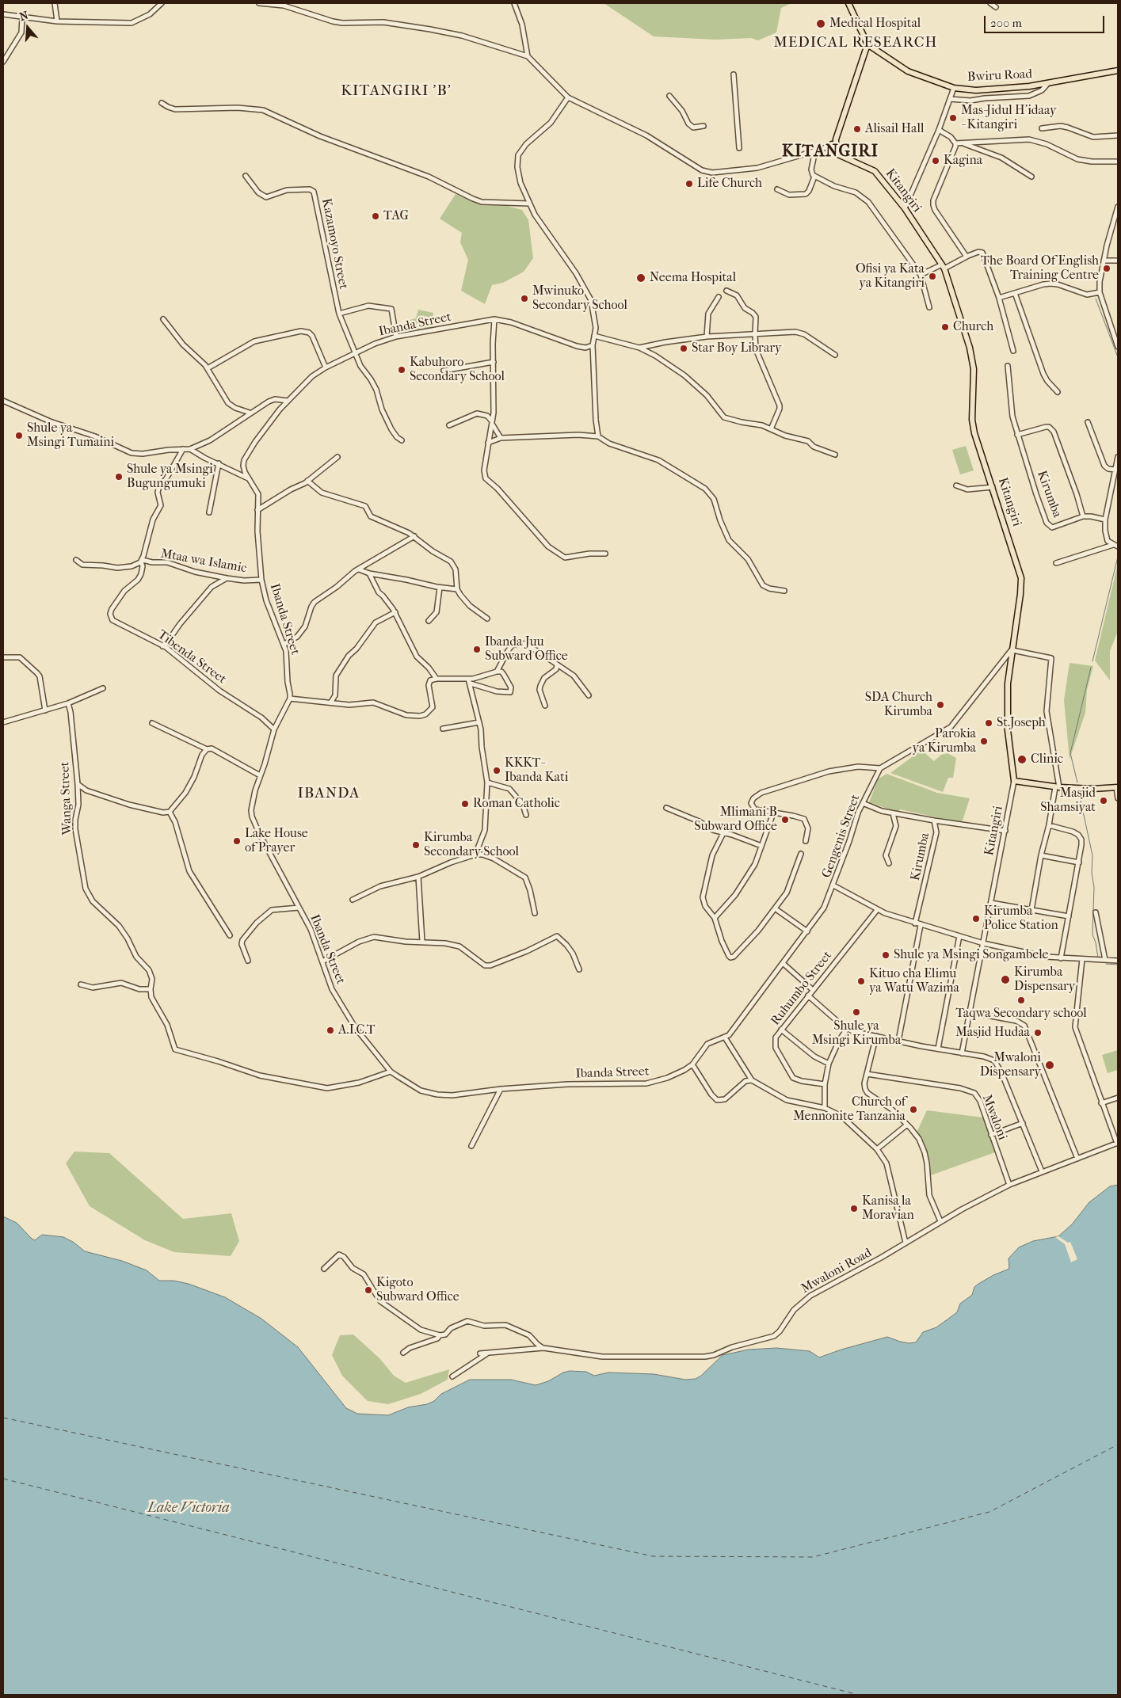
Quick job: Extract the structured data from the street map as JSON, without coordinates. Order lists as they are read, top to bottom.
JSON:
{
  "streets": {
    "main road": ["Bwiru Road", "Kitangiri"],
    "street": [
      "Kazamoyo Street",
      "Ibanda Street",
      "Kirumba",
      "Mtaa wa Islamic",
      "Tibenda Street",
      "Wanga Street",
      "Gengenis Street",
      "Ruhumbo Street",
      "Mwaloni",
      "Mwaloni Road"
    ]
  },
  "crossings": [
    ["Kazamoyo Street", "Ibanda Street"],
    ["Ibanda Street", "Mtaa wa Islamic"],
    ["Ibanda Street", "Tibenda Street"],
    ["Ibanda Street", "Wanga Street"],
    ["Kirumba", "Gengenis Street"],
    ["Mtaa wa Islamic", "Tibenda Street"],
    ["Mwaloni", "Mwaloni Road"]
  ],
  "districts": [
    "MEDICAL RESEARCH",
    "KITANGIRI 'B'",
    "KITANGIRI",
    "IBANDA"
  ],
  "water": ["Lake Victoria"],
  "places": [
    "Medical Hospital",
    "Mas-Jidul H'idaay - Kitangiri",
    "Alisail Hall",
    "Kagina",
    "Life Church",
    "TAG",
    "The Board Of English Training Centre",
    "Ofisi ya Kata ya Kitangiri",
    "Neema Hospital",
    "Mwinuko Secondary School",
    "Church",
    "Star Boy Library",
    "Kabuhoro Secondary School",
    "Shule ya Msingi Tumaini",
    "Shule ya Msingi Bugungumuki",
    "Ibanda Juu Subward Office",
    "SDA Church Kirumba",
    "St.Joseph",
    "Parokia ya Kirumba",
    "Clinic",
    "KKKT- Ibanda Kati",
    "Masjid Shamsiyat",
    "Roman Catholic",
    "Mlimani B Subward Office",
    "Lake House of Prayer",
    "Kirumba Secondary School",
    "Kirumba Police Station",
    "Shule ya Msingi Songambele",
    "Kirumba Dispensary",
    "Kituo cha Elimu ya Watu Wazima",
    "Taqwa Secondary school",
    "Shule ya Msingi Kirumba",
    "A.I.C.T",
    "Masjid Hudaa",
    "Mwaloni Dispensary",
    "Church of Mennonite Tanzania",
    "Kanisa la Moravian",
    "Kigoto Subward Office"
  ],
  "scale_bar": "200 m",
  "north": "top"
}
